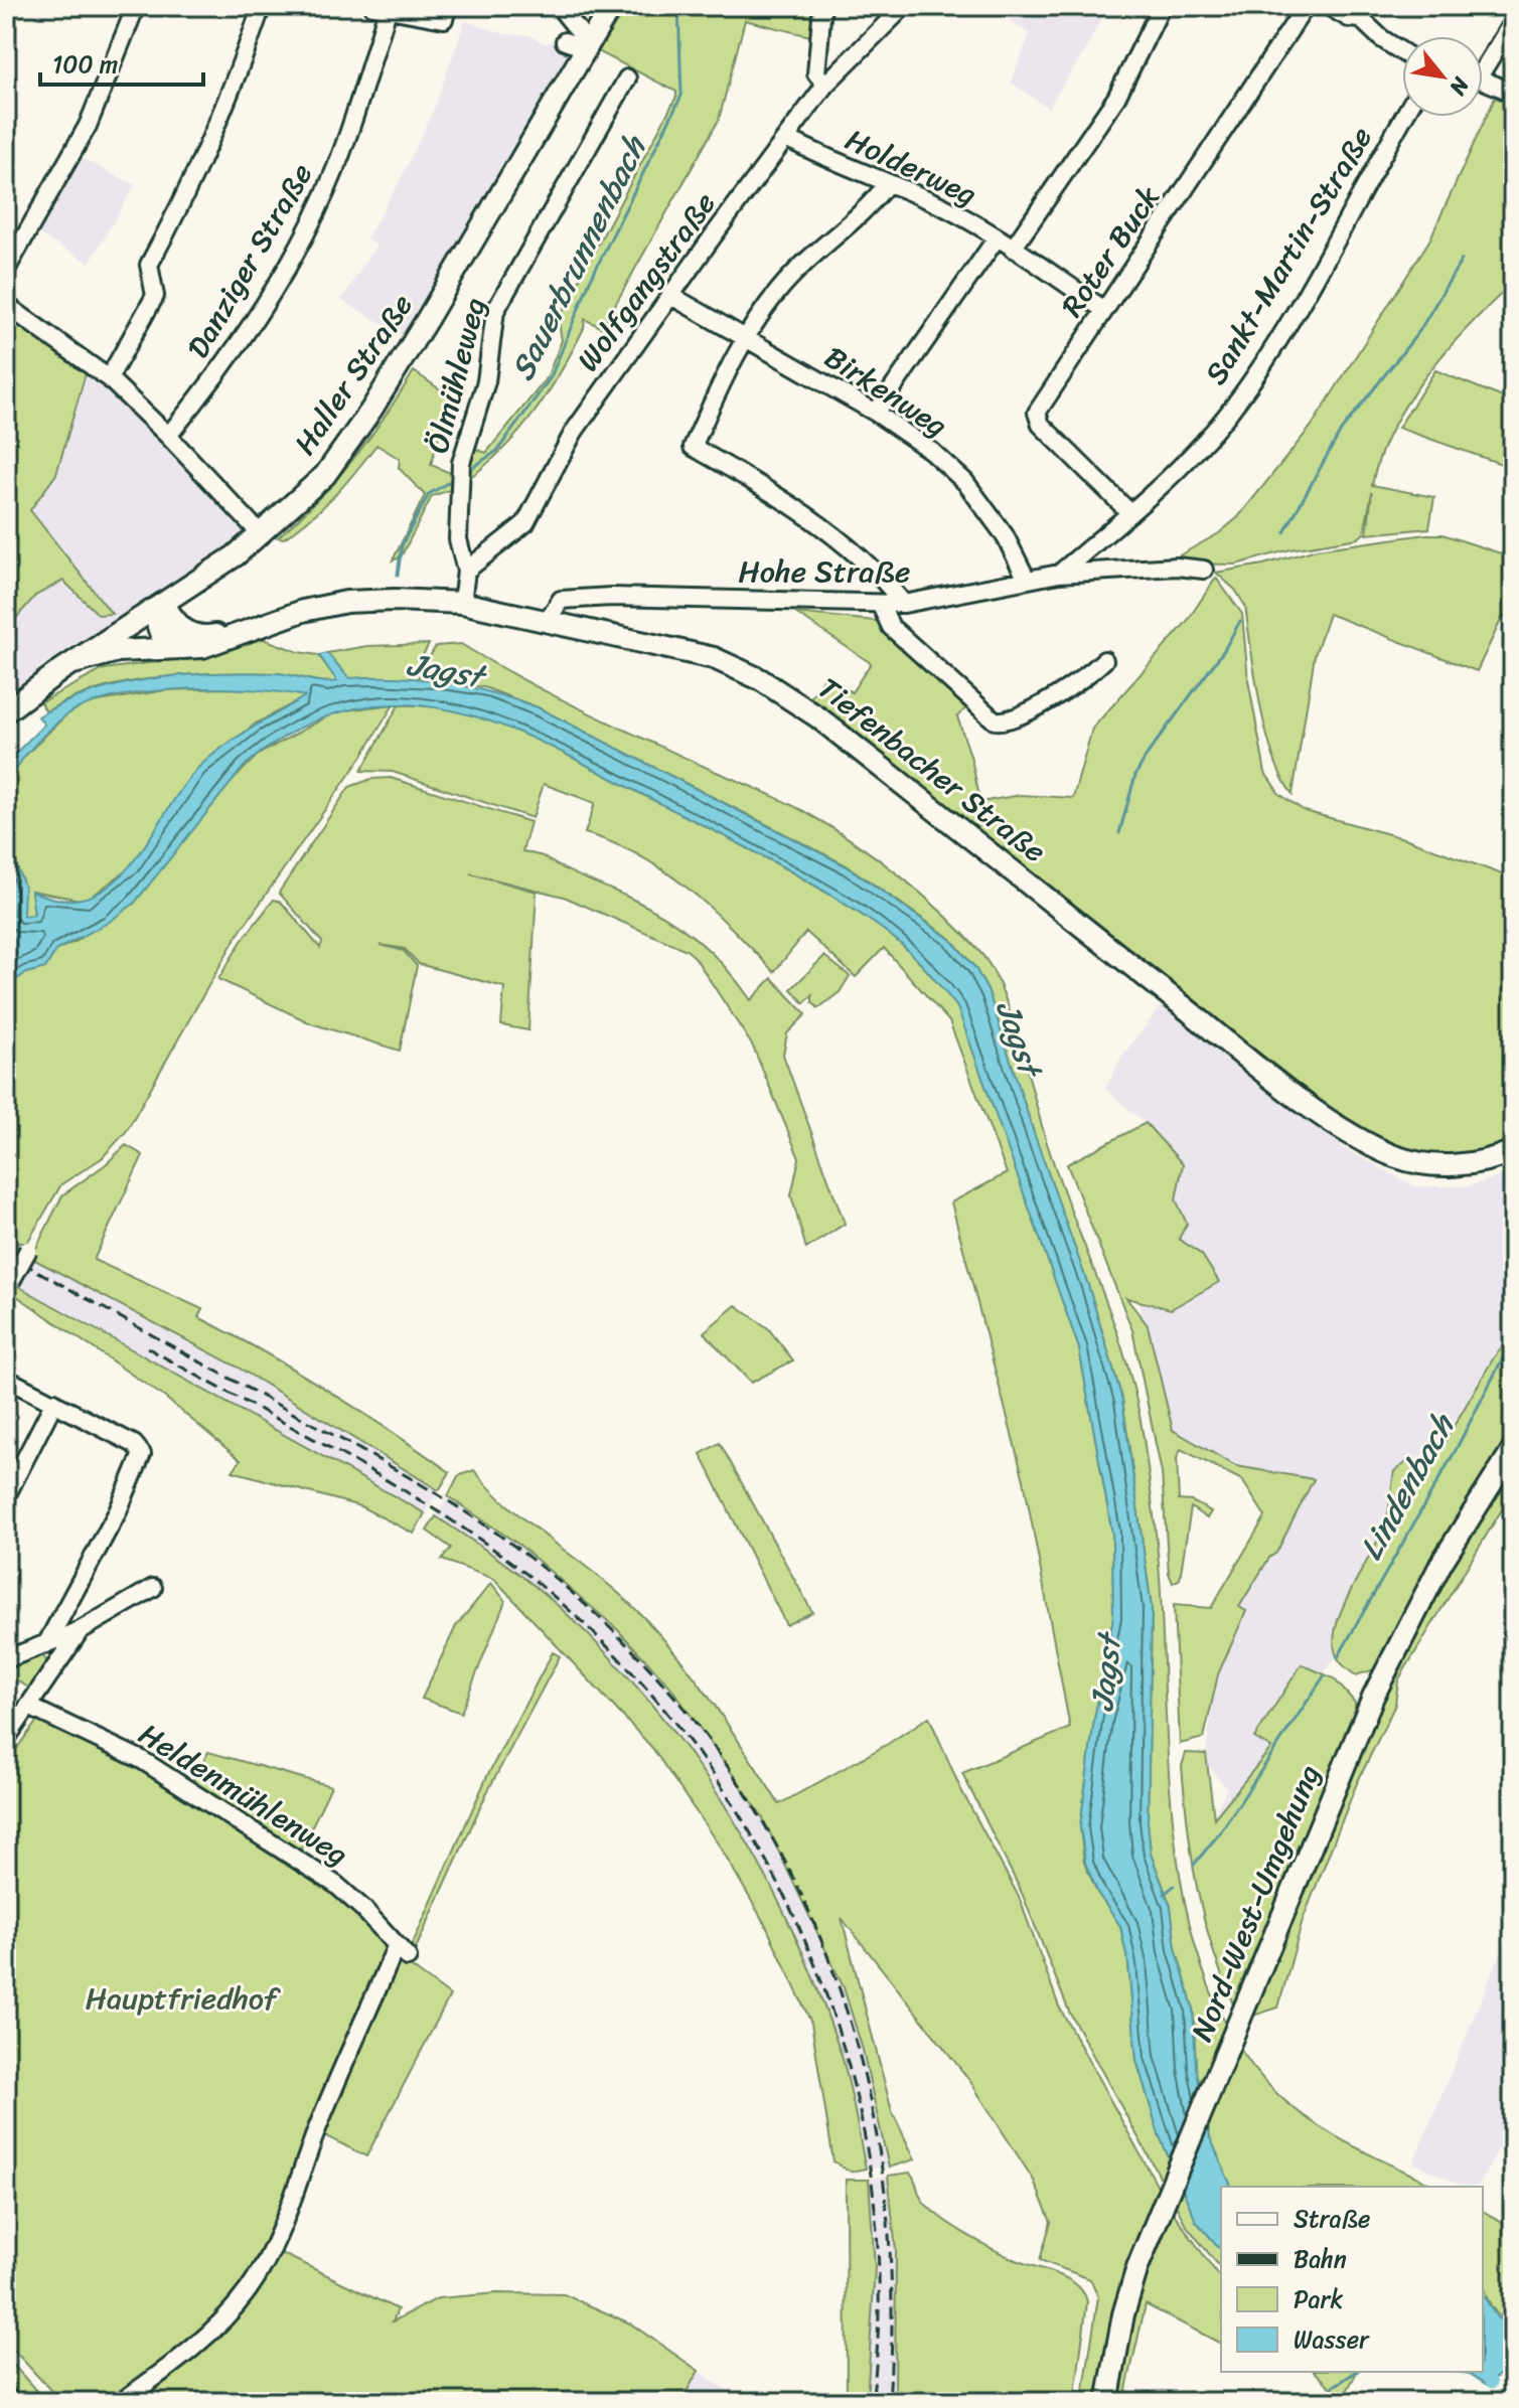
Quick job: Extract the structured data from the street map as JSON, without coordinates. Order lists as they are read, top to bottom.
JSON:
{
  "streets": {
    "main road": ["Haller Straße", "Tiefenbacher Straße", "Nord-West-Umgehung"],
    "street": [
      "Holderweg",
      "Roter Buck",
      "Sankt-Martin-Straße",
      "Danziger Straße",
      "Wolfgangstraße",
      "Ölmühleweg",
      "Birkenweg",
      "Hohe Straße",
      "Heldenmühlenweg"
    ]
  },
  "crossings": [
    ["Holderweg", "Roter Buck"],
    ["Holderweg", "Wolfgangstraße"],
    ["Roter Buck", "Sankt-Martin-Straße"],
    ["Sankt-Martin-Straße", "Hohe Straße"],
    ["Wolfgangstraße", "Ölmühleweg"],
    ["Wolfgangstraße", "Birkenweg"],
    ["Haller Straße", "Tiefenbacher Straße"],
    ["Birkenweg", "Hohe Straße"],
    ["Hohe Straße", "Tiefenbacher Straße"]
  ],
  "water": ["Sauerbrunnenbach", "Jagst", "Lindenbach"],
  "parks": ["Hauptfriedhof"],
  "legend": [
    "Straße",
    "Bahn",
    "Park",
    "Wasser"
  ],
  "scale_bar": "100 m",
  "north": "bottom right"
}
